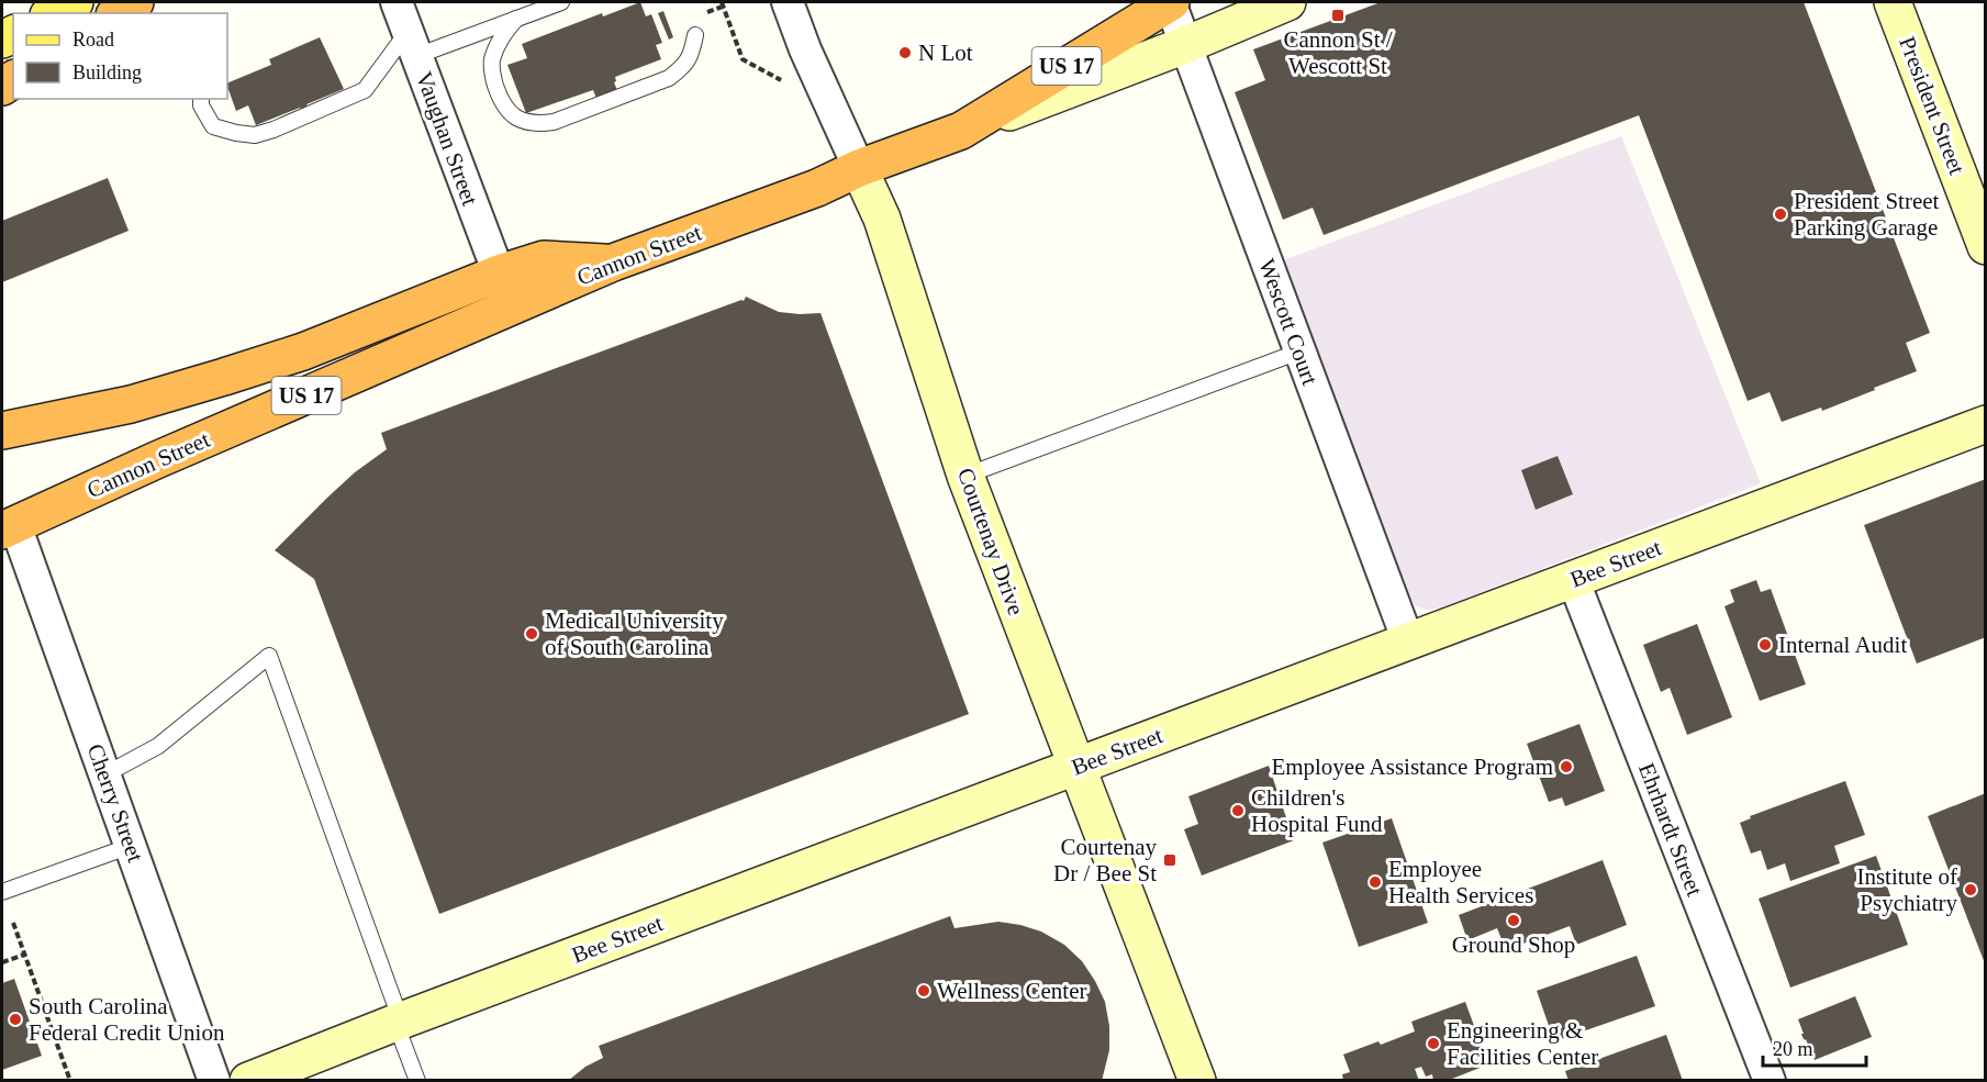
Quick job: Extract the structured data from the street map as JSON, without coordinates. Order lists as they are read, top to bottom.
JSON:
{
  "streets": {
    "highway": ["US 17", "Cannon Street"],
    "street": [
      "President Street",
      "Vaughan Street",
      "Wescott Court",
      "Courtenay Drive",
      "Bee Street",
      "Cherry Street",
      "Ehrhardt Street"
    ]
  },
  "crossings": [
    ["US 17", "Cannon Street"],
    ["US 17", "Wescott Court"],
    ["Cannon Street", "Wescott Court"],
    ["Cannon Street", "Courtenay Drive"],
    ["Cannon Street", "Cherry Street"],
    ["Wescott Court", "Bee Street"],
    ["Courtenay Drive", "Bee Street"],
    ["Bee Street", "Ehrhardt Street"]
  ],
  "places": {
    "transit": ["Cannon St / Wescott St", "Courtenay Dr / Bee St"],
    "other": [
      "N Lot",
      "President Street Parking Garage",
      "Medical University of South Carolina",
      "Internal Audit",
      "Employee Assistance Program",
      "Children's Hospital Fund",
      "Employee Health Services",
      "Institute of Psychiatry",
      "Ground Shop",
      "Wellness Center",
      "South Carolina Federal Credit Union",
      "Engineering & Facilities Center"
    ]
  },
  "legend": ["Road", "Building"],
  "scale_bar": "20 m"
}
